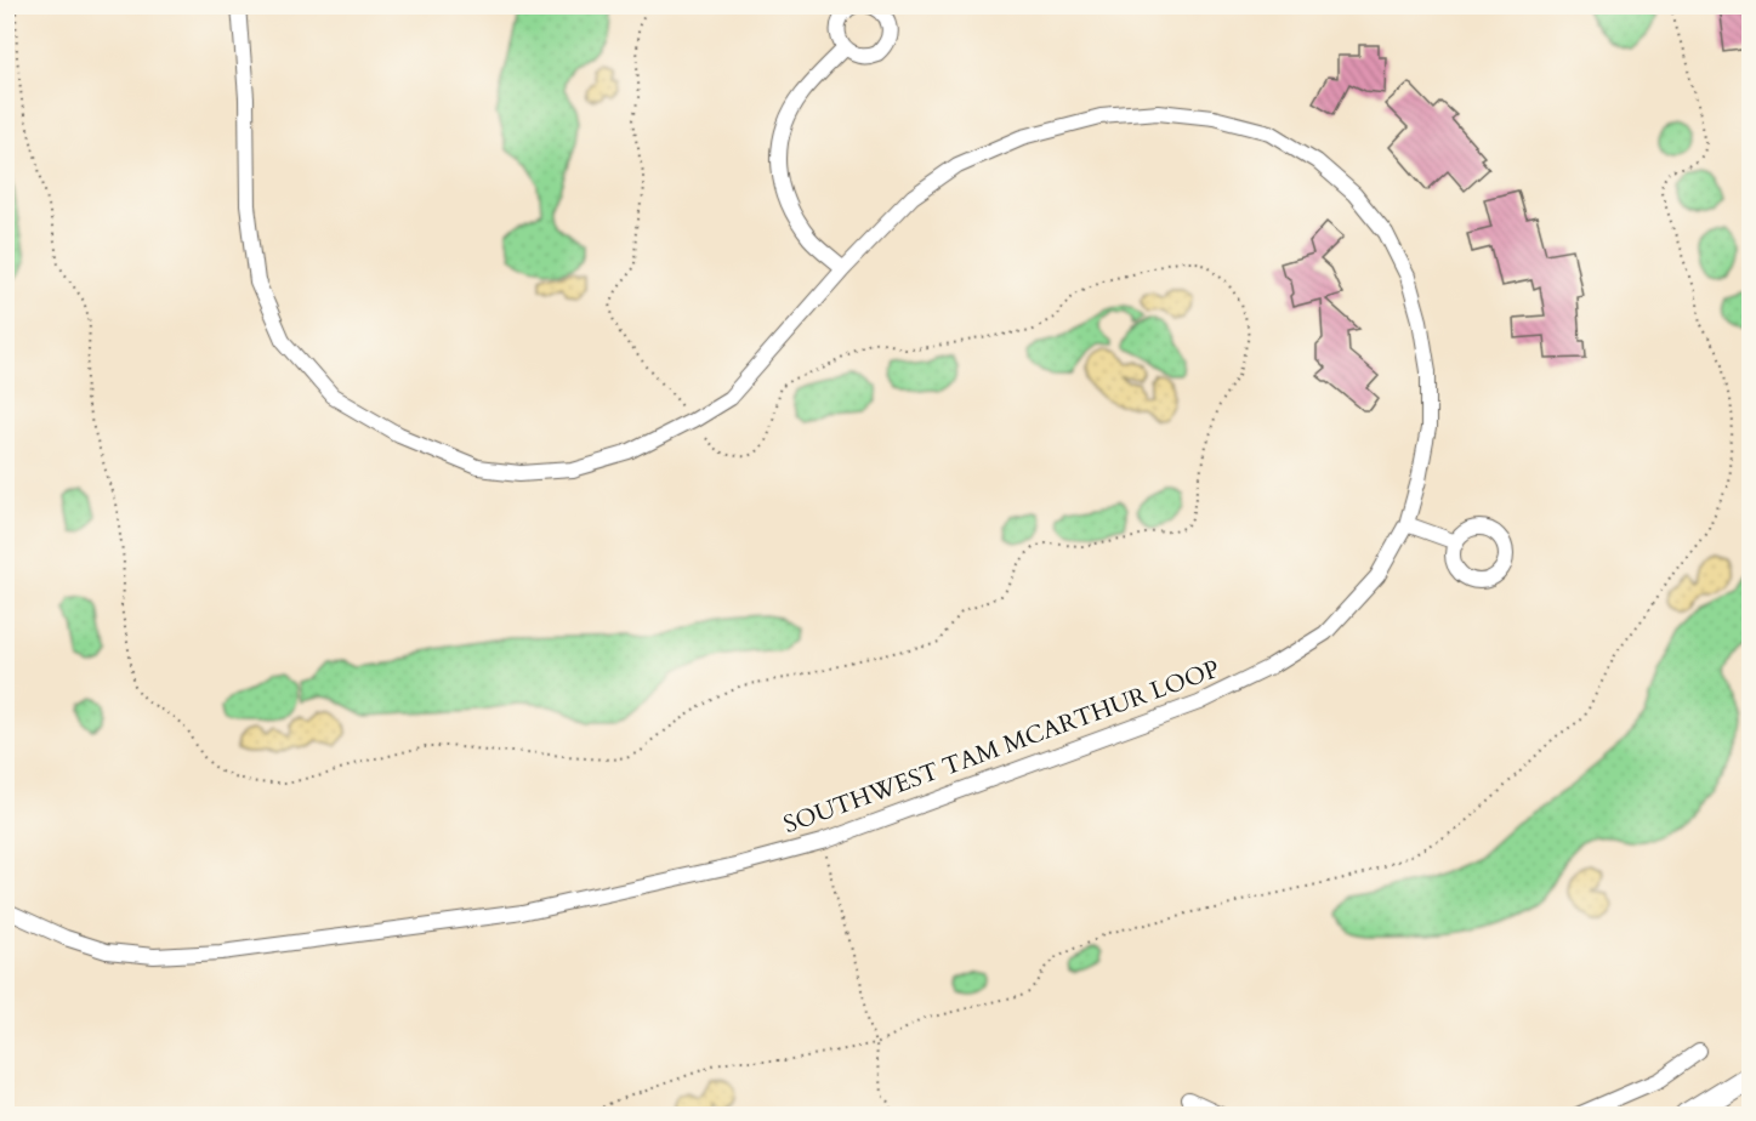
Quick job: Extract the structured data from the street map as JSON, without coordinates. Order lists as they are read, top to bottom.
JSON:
{
  "streets": {
    "street": ["SOUTHWEST TAM MCARTHUR LOOP"]
  }
}
